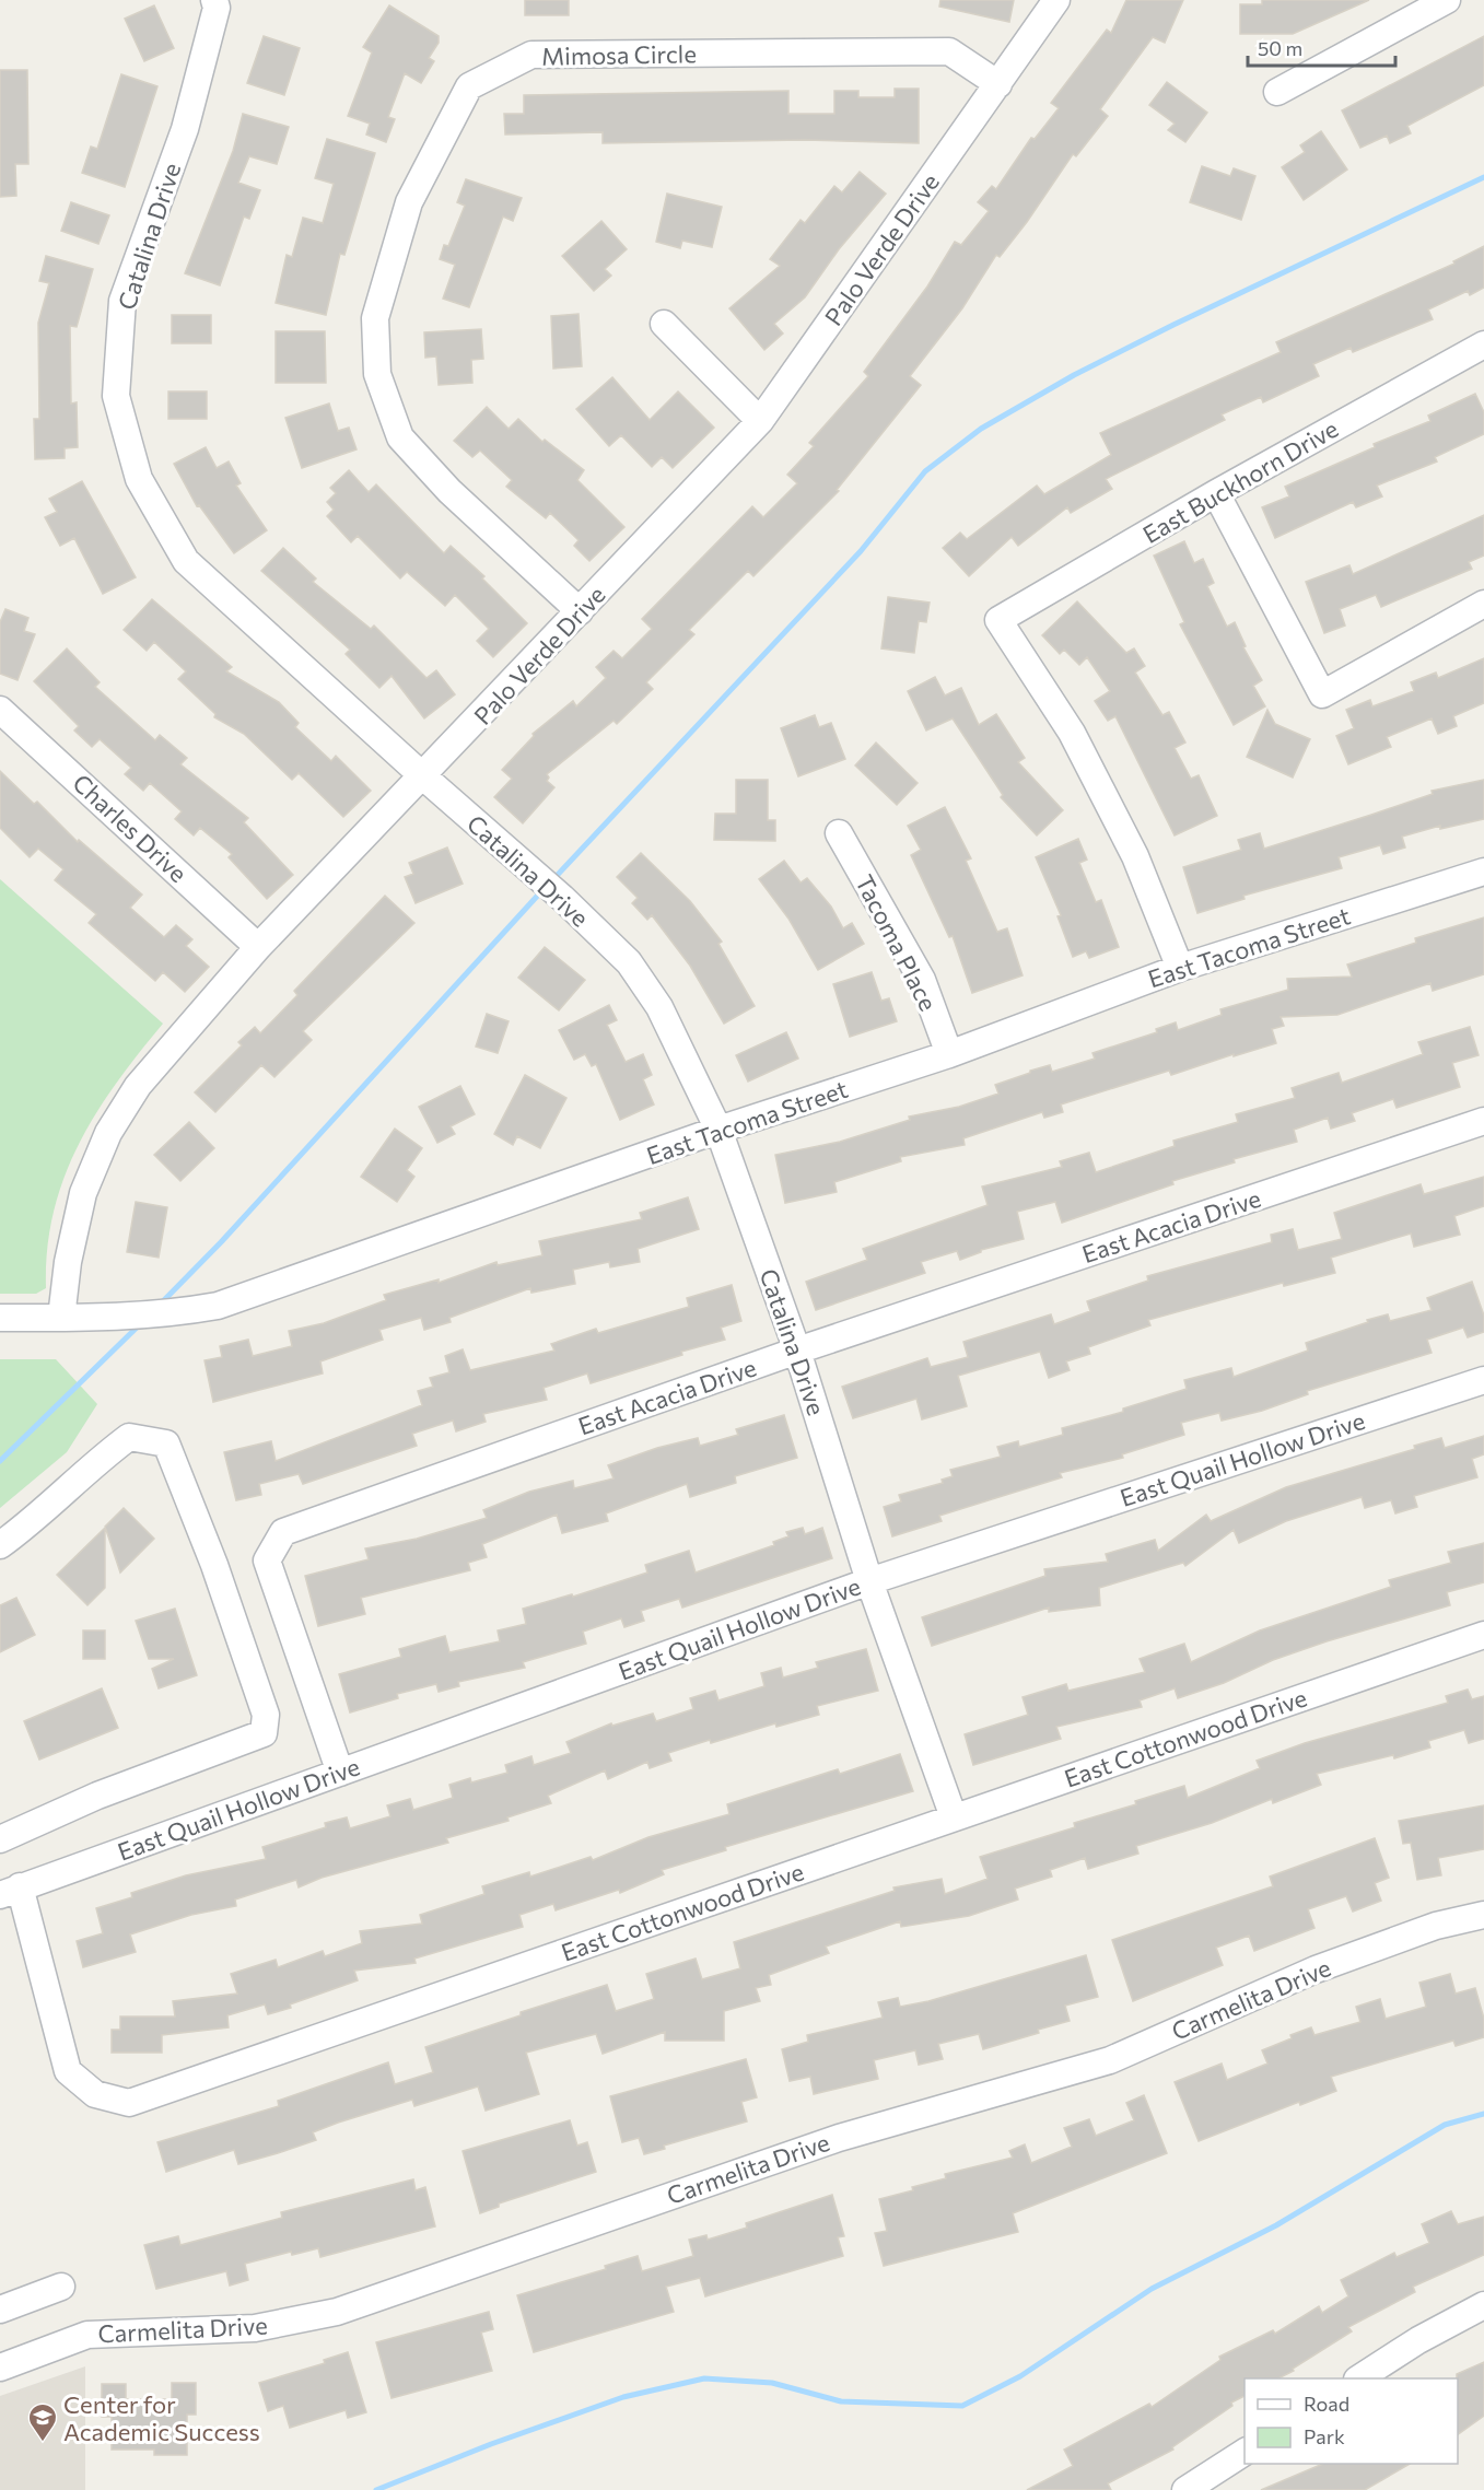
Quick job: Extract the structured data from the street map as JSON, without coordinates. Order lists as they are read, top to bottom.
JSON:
{
  "streets": {
    "street": [
      "Mimosa Circle",
      "Catalina Drive",
      "Palo Verde Drive",
      "East Buckhorn Drive",
      "Charles Drive",
      "Tacoma Place",
      "East Tacoma Street",
      "East Acacia Drive",
      "East Quail Hollow Drive",
      "East Cottonwood Drive",
      "Carmelita Drive"
    ]
  },
  "crossings": [
    ["Mimosa Circle", "Palo Verde Drive"],
    ["Catalina Drive", "Palo Verde Drive"],
    ["Catalina Drive", "East Tacoma Street"],
    ["Catalina Drive", "East Acacia Drive"],
    ["Catalina Drive", "East Quail Hollow Drive"],
    ["Catalina Drive", "East Cottonwood Drive"],
    ["Palo Verde Drive", "Charles Drive"],
    ["Palo Verde Drive", "East Tacoma Street"],
    ["East Buckhorn Drive", "East Tacoma Street"],
    ["Tacoma Place", "East Tacoma Street"],
    ["East Acacia Drive", "East Quail Hollow Drive"],
    ["East Quail Hollow Drive", "East Cottonwood Drive"]
  ],
  "places": {
    "school or university": ["Center for Academic Success"]
  },
  "legend": ["Road", "Park"],
  "scale_bar": "50 m"
}
